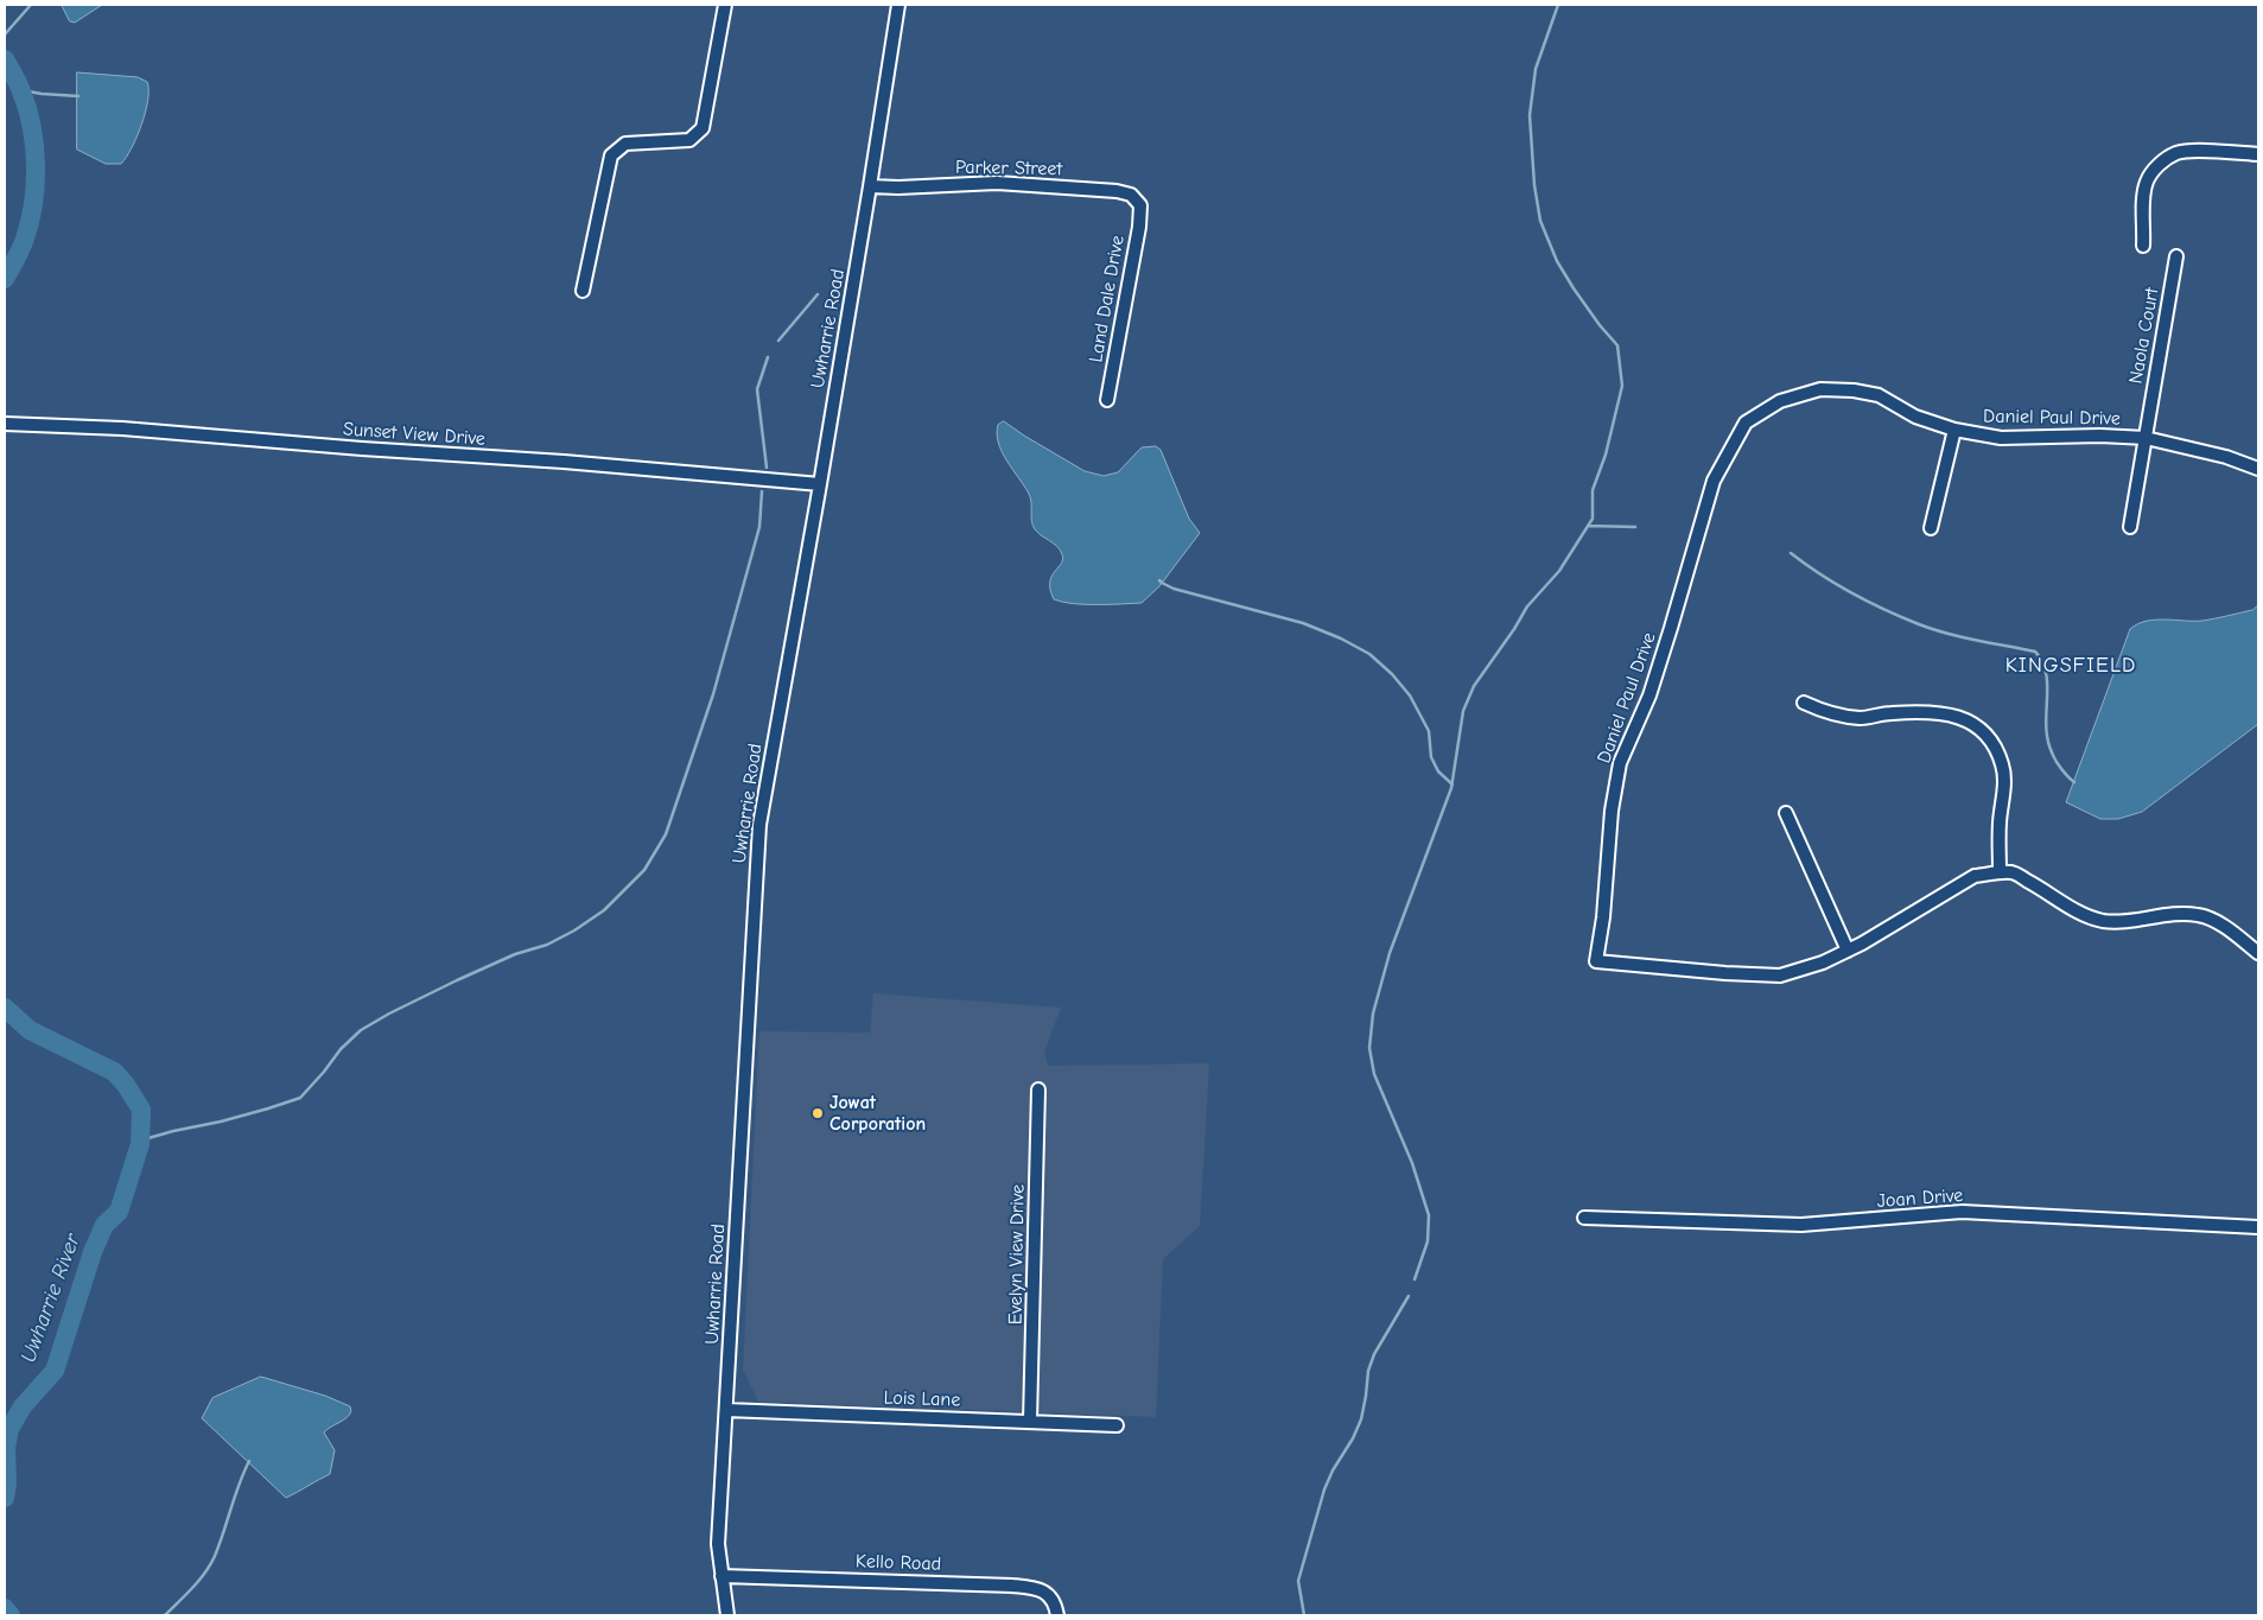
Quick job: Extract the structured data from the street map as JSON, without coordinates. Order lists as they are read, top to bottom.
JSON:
{
  "streets": {
    "street": [
      "Parker Street",
      "Land Dale Drive",
      "Uwharrie Road",
      "Naola Court",
      "Daniel Paul Drive",
      "Sunset View Drive",
      "Joan Drive",
      "Evelyn View Drive",
      "Lois Lane",
      "Kello Road"
    ]
  },
  "crossings": [
    ["Parker Street", "Land Dale Drive"],
    ["Parker Street", "Uwharrie Road"],
    ["Uwharrie Road", "Sunset View Drive"],
    ["Uwharrie Road", "Lois Lane"],
    ["Uwharrie Road", "Kello Road"],
    ["Naola Court", "Daniel Paul Drive"],
    ["Evelyn View Drive", "Lois Lane"]
  ],
  "districts": ["KINGSFIELD"],
  "water": ["Uwharrie River"],
  "places": ["Jowat Corporation"]
}
